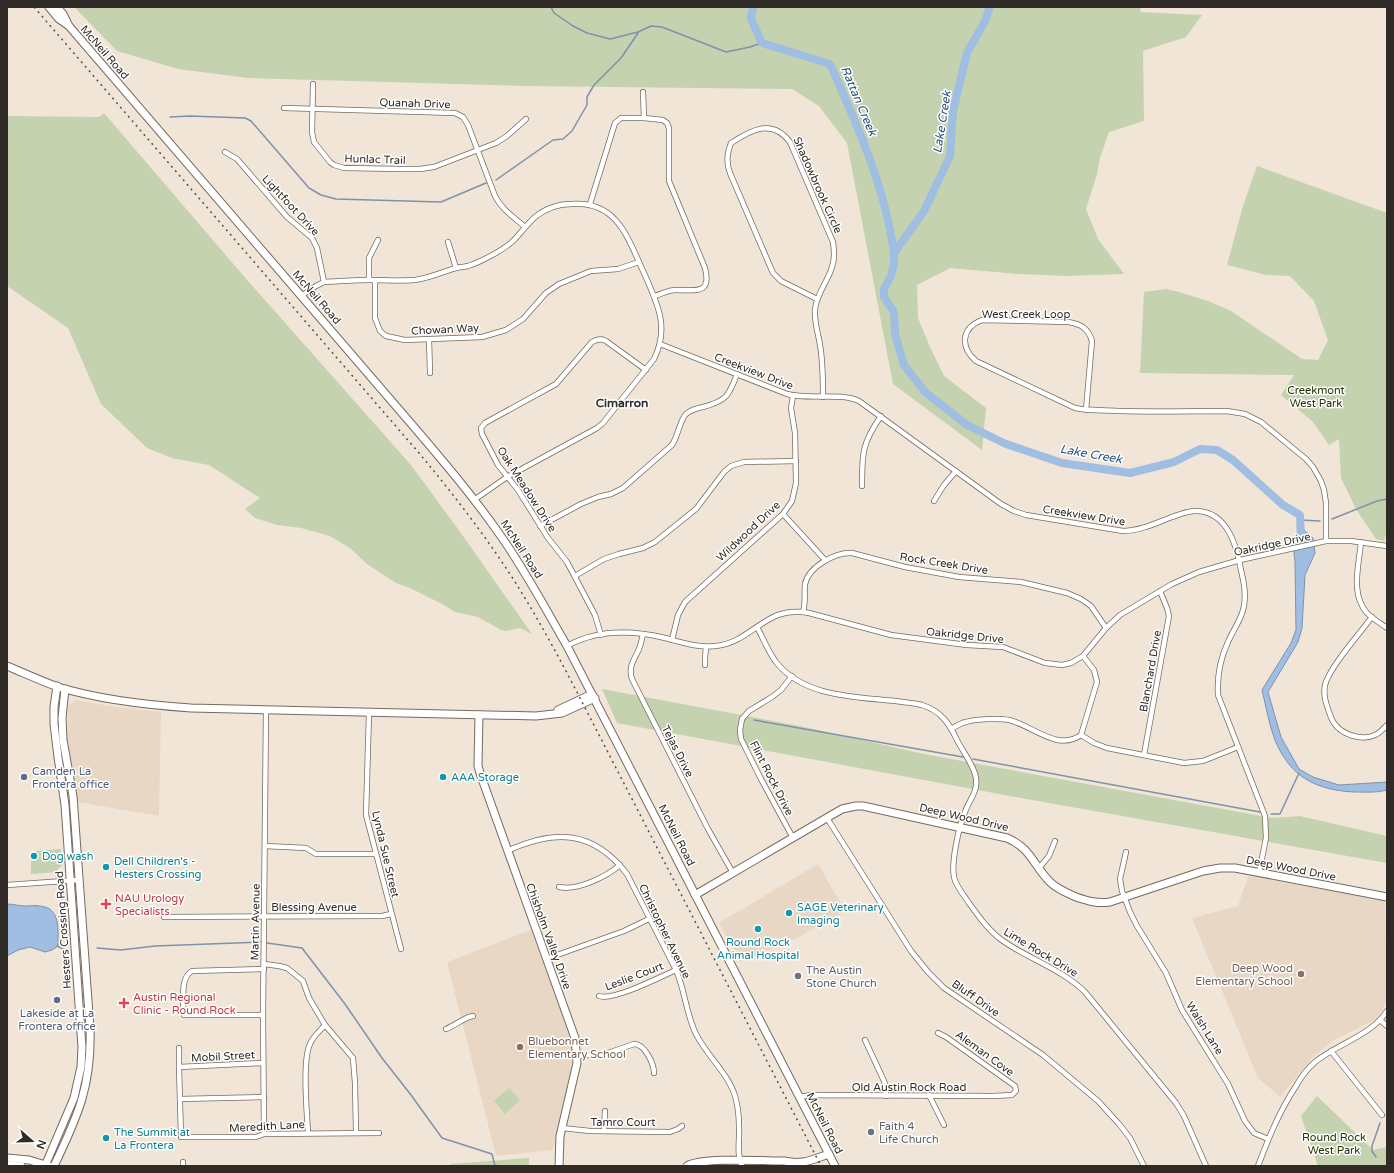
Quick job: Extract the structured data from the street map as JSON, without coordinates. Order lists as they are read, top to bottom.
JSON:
{
  "streets": {
    "street": [
      "McNeil Road",
      "Quanah Drive",
      "Hunlac Trail",
      "Shadowbrook Circle",
      "Lightfoot Drive",
      "West Creek Loop",
      "Chowan Way",
      "Creekview Drive",
      "Oak Meadow Drive",
      "Wildwood Drive",
      "Oakridge Drive",
      "Rock Creek Drive",
      "Blanchard Drive",
      "Tejas Drive",
      "Flint Rock Drive",
      "Deep Wood Drive",
      "Lynda Sue Street",
      "Blessing Avenue",
      "Martin Avenue",
      "Hesters Crossing Road",
      "Christopher Avenue",
      "Chisholm Valley Drive",
      "Lime Rock Drive",
      "Leslie Court",
      "Bluff Drive",
      "Walsh Lane",
      "Aleman Cove",
      "Mobil Street",
      "Old Austin Rock Road",
      "Tamro Court",
      "Meredith Lane"
    ]
  },
  "crossings": [
    ["McNeil Road", "Oakridge Drive"],
    ["McNeil Road", "Deep Wood Drive"],
    ["McNeil Road", "Old Austin Rock Road"],
    ["Quanah Drive", "Hunlac Trail"],
    ["Shadowbrook Circle", "Creekview Drive"],
    ["West Creek Loop", "Oakridge Drive"],
    ["Creekview Drive", "Wildwood Drive"],
    ["Creekview Drive", "Oakridge Drive"],
    ["Creekview Drive", "Deep Wood Drive"],
    ["Oak Meadow Drive", "Oakridge Drive"],
    ["Wildwood Drive", "Oakridge Drive"],
    ["Oakridge Drive", "Rock Creek Drive"],
    ["Oakridge Drive", "Blanchard Drive"],
    ["Oakridge Drive", "Tejas Drive"],
    ["Oakridge Drive", "Lime Rock Drive"],
    ["Tejas Drive", "Deep Wood Drive"],
    ["Flint Rock Drive", "Deep Wood Drive"],
    ["Flint Rock Drive", "Lime Rock Drive"],
    ["Deep Wood Drive", "Lime Rock Drive"],
    ["Deep Wood Drive", "Bluff Drive"],
    ["Deep Wood Drive", "Walsh Lane"],
    ["Lynda Sue Street", "Blessing Avenue"],
    ["Blessing Avenue", "Martin Avenue"],
    ["Martin Avenue", "Mobil Street"],
    ["Martin Avenue", "Meredith Lane"],
    ["Christopher Avenue", "Chisholm Valley Drive"],
    ["Christopher Avenue", "Leslie Court"],
    ["Chisholm Valley Drive", "Tamro Court"],
    ["Aleman Cove", "Old Austin Rock Road"]
  ],
  "districts": ["Cimarron"],
  "water": ["Rattan Creek", "Lake Creek"],
  "parks": ["Creekmont West Park", "Round Rock West Park"],
  "places": {
    "other": [
      "Camden La Frontera office",
      "AAA Storage",
      "Dog wash",
      "Dell Children's - Hesters Crossing",
      "SAGE Veterinary Imaging",
      "Round Rock Animal Hospital",
      "Deep Wood Elementary School",
      "The Austin Stone Church",
      "Lakeside at La Frontera office",
      "Bluebonnet Elementary School",
      "Faith 4 Life Church",
      "The Summit at La Frontera"
    ],
    "health": ["NAU Urology Specialists", "Austin Regional Clinic - Round Rock"]
  },
  "north": "right"
}
